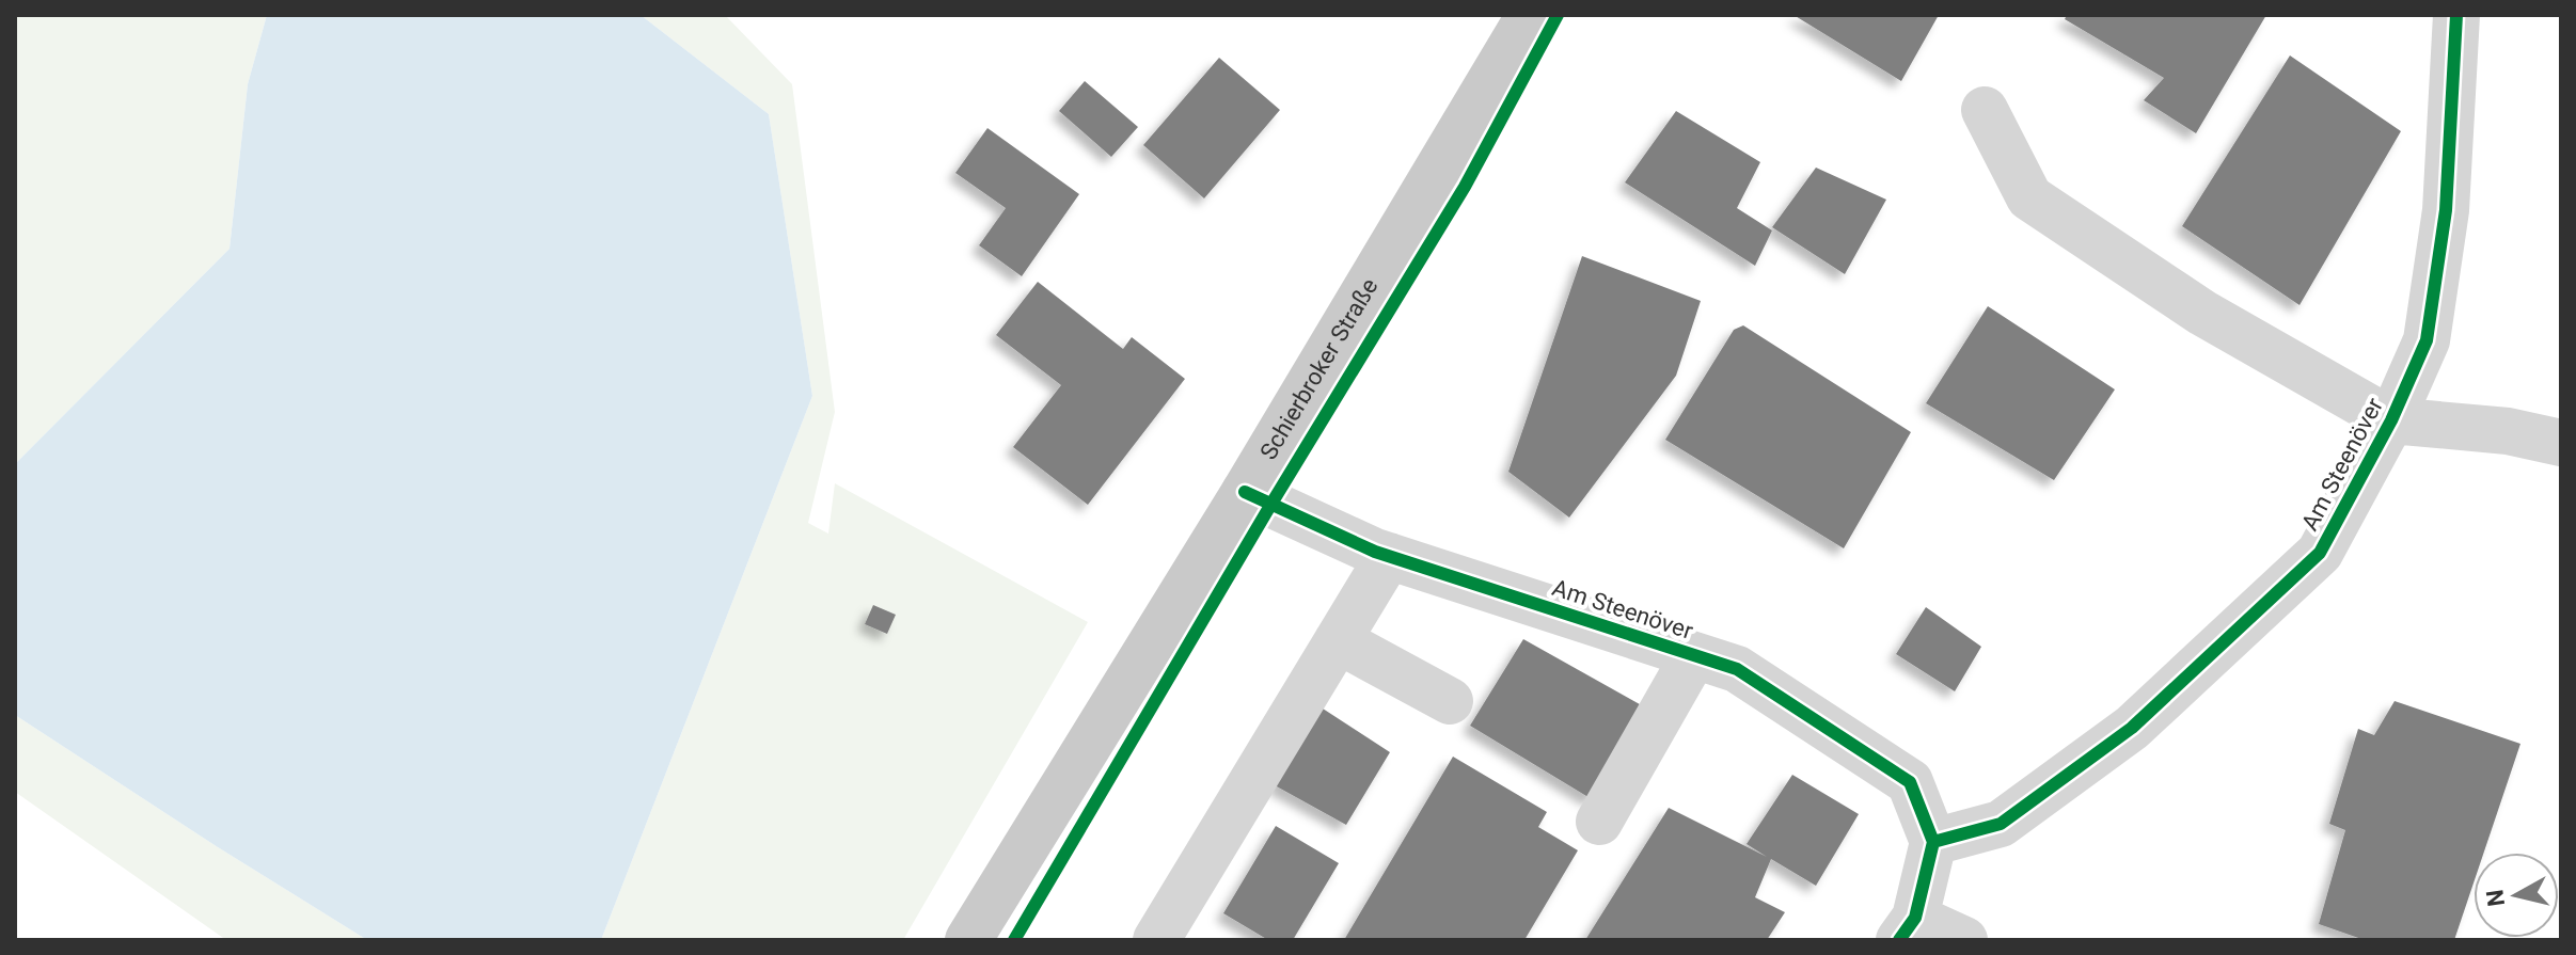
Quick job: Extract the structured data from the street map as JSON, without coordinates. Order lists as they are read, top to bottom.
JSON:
{
  "streets": {
    "main road": ["Schierbroker Straße"],
    "street": ["Am Steenöver"]
  },
  "crossings": [
    ["Schierbroker Straße", "Am Steenöver"]
  ],
  "north": "left"
}
